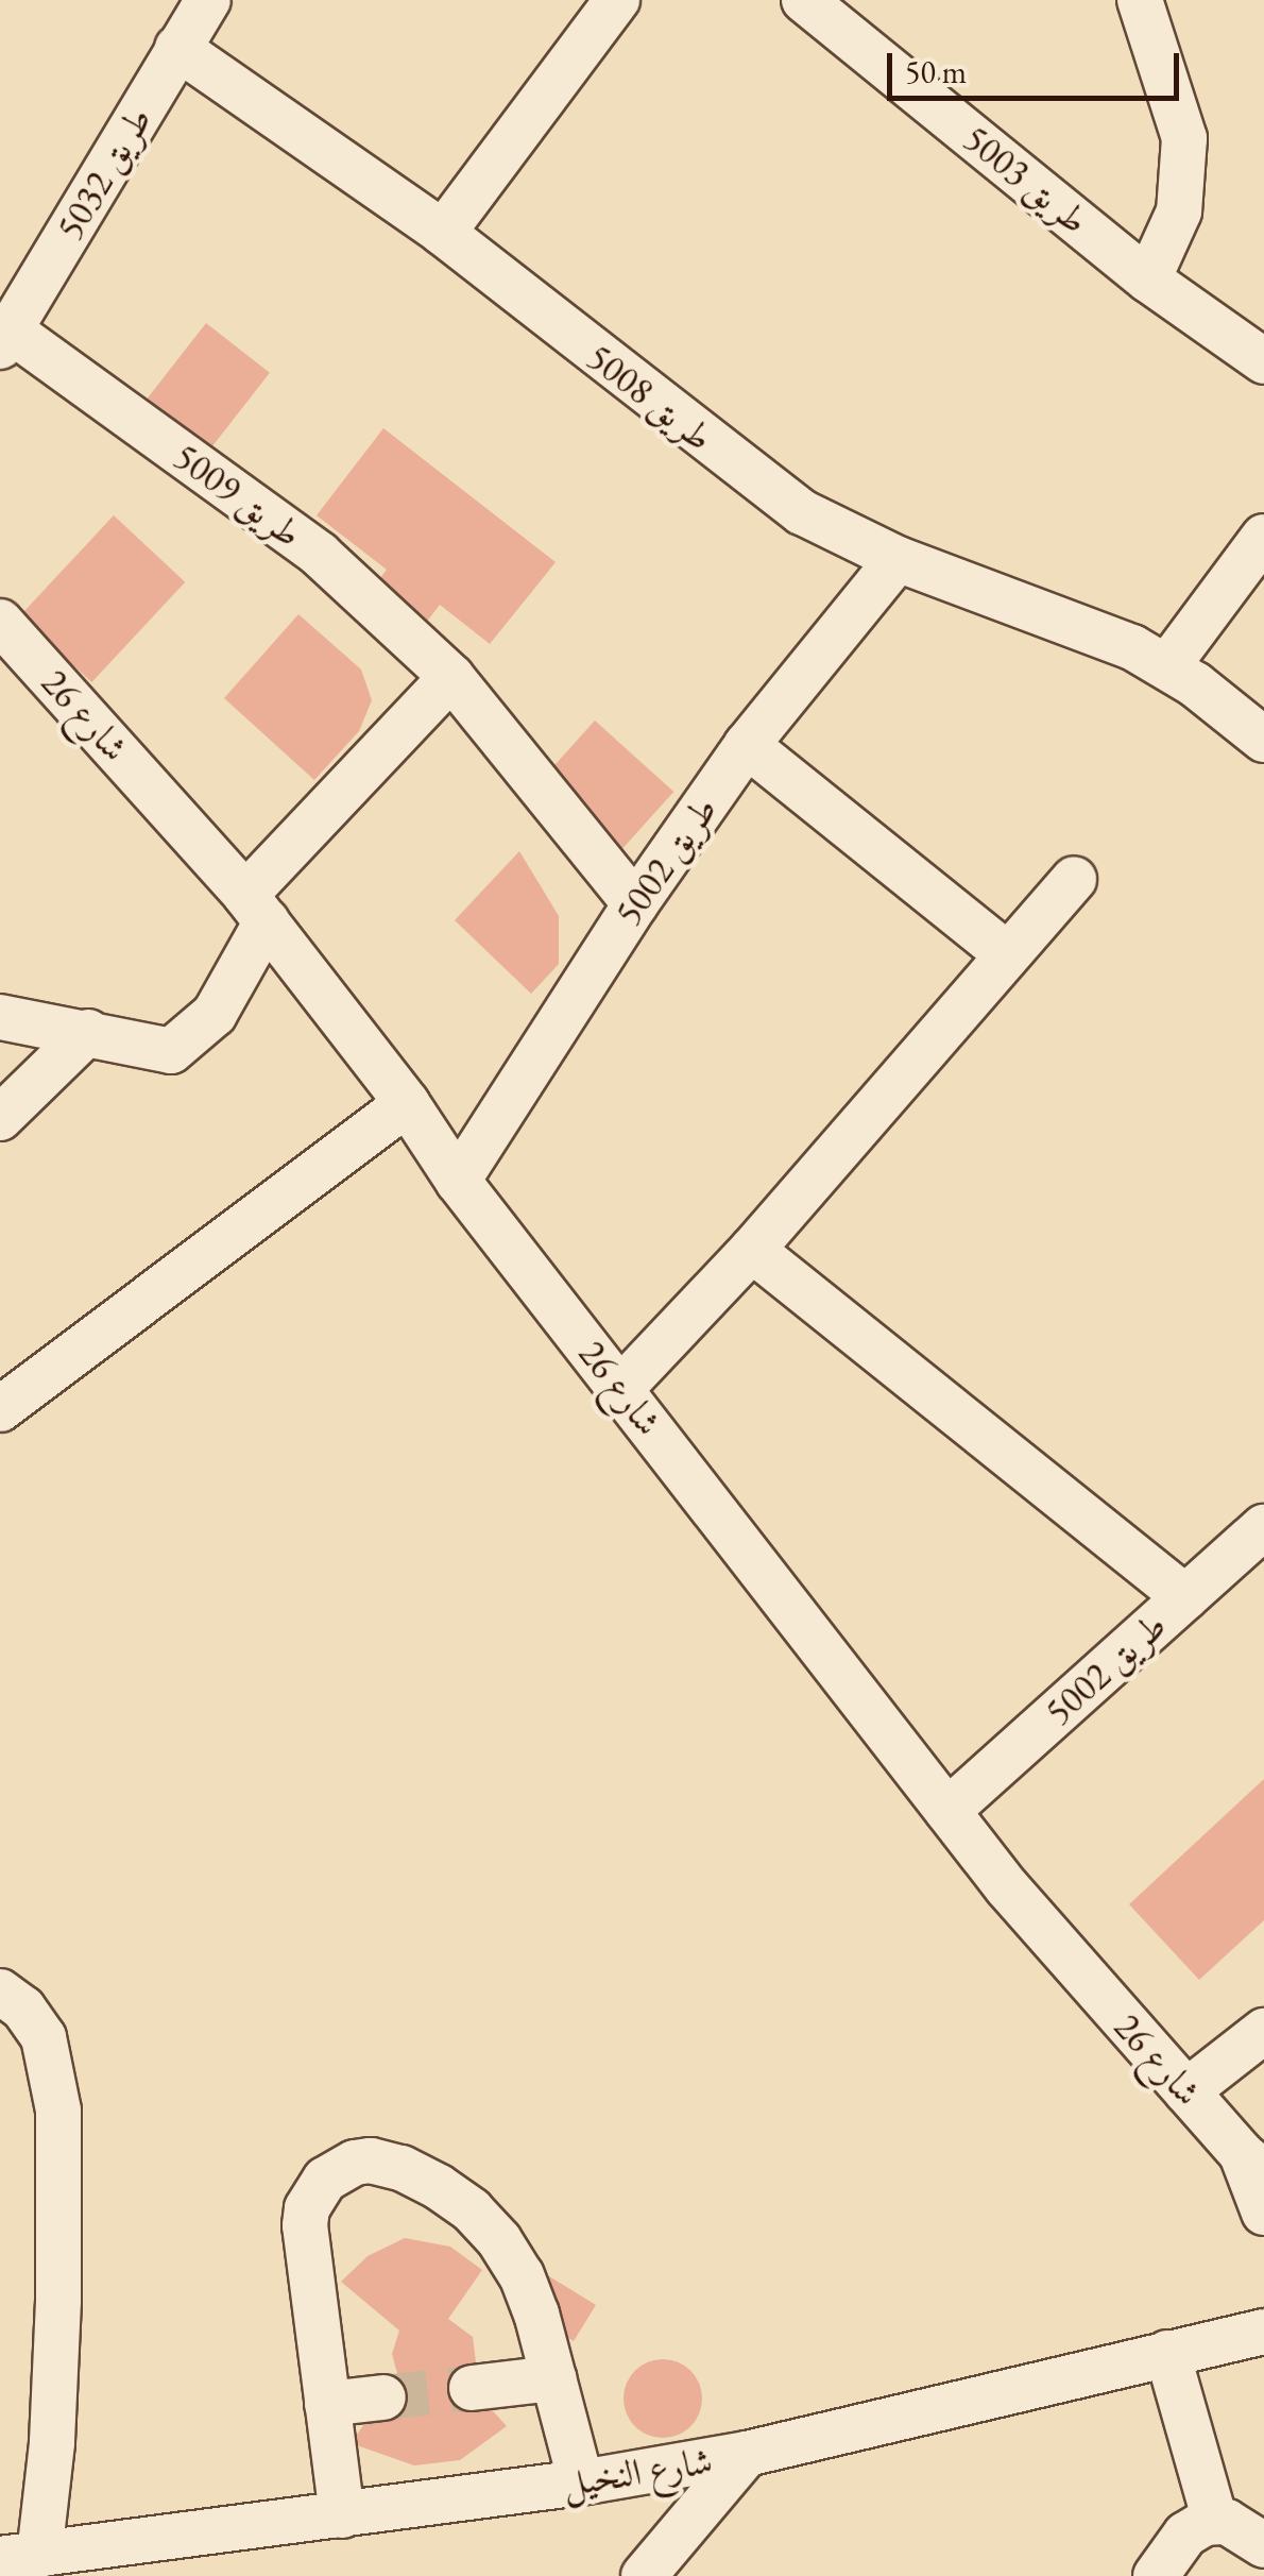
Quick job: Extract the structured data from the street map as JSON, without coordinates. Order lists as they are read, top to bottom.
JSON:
{
  "streets": {
    "street": [
      "طريق 5032",
      "طريق 5003",
      "طريق 5008",
      "طريق 5009",
      "شارع 26",
      "طريق 5002",
      "شارع النخيل"
    ]
  },
  "crossings": [
    ["طريق 5032", "طريق 5008"],
    ["طريق 5032", "طريق 5009"],
    ["طريق 5008", "طريق 5002"],
    ["طريق 5009", "طريق 5002"],
    ["شارع 26", "طريق 5002"]
  ],
  "scale_bar": "50 m"
}
